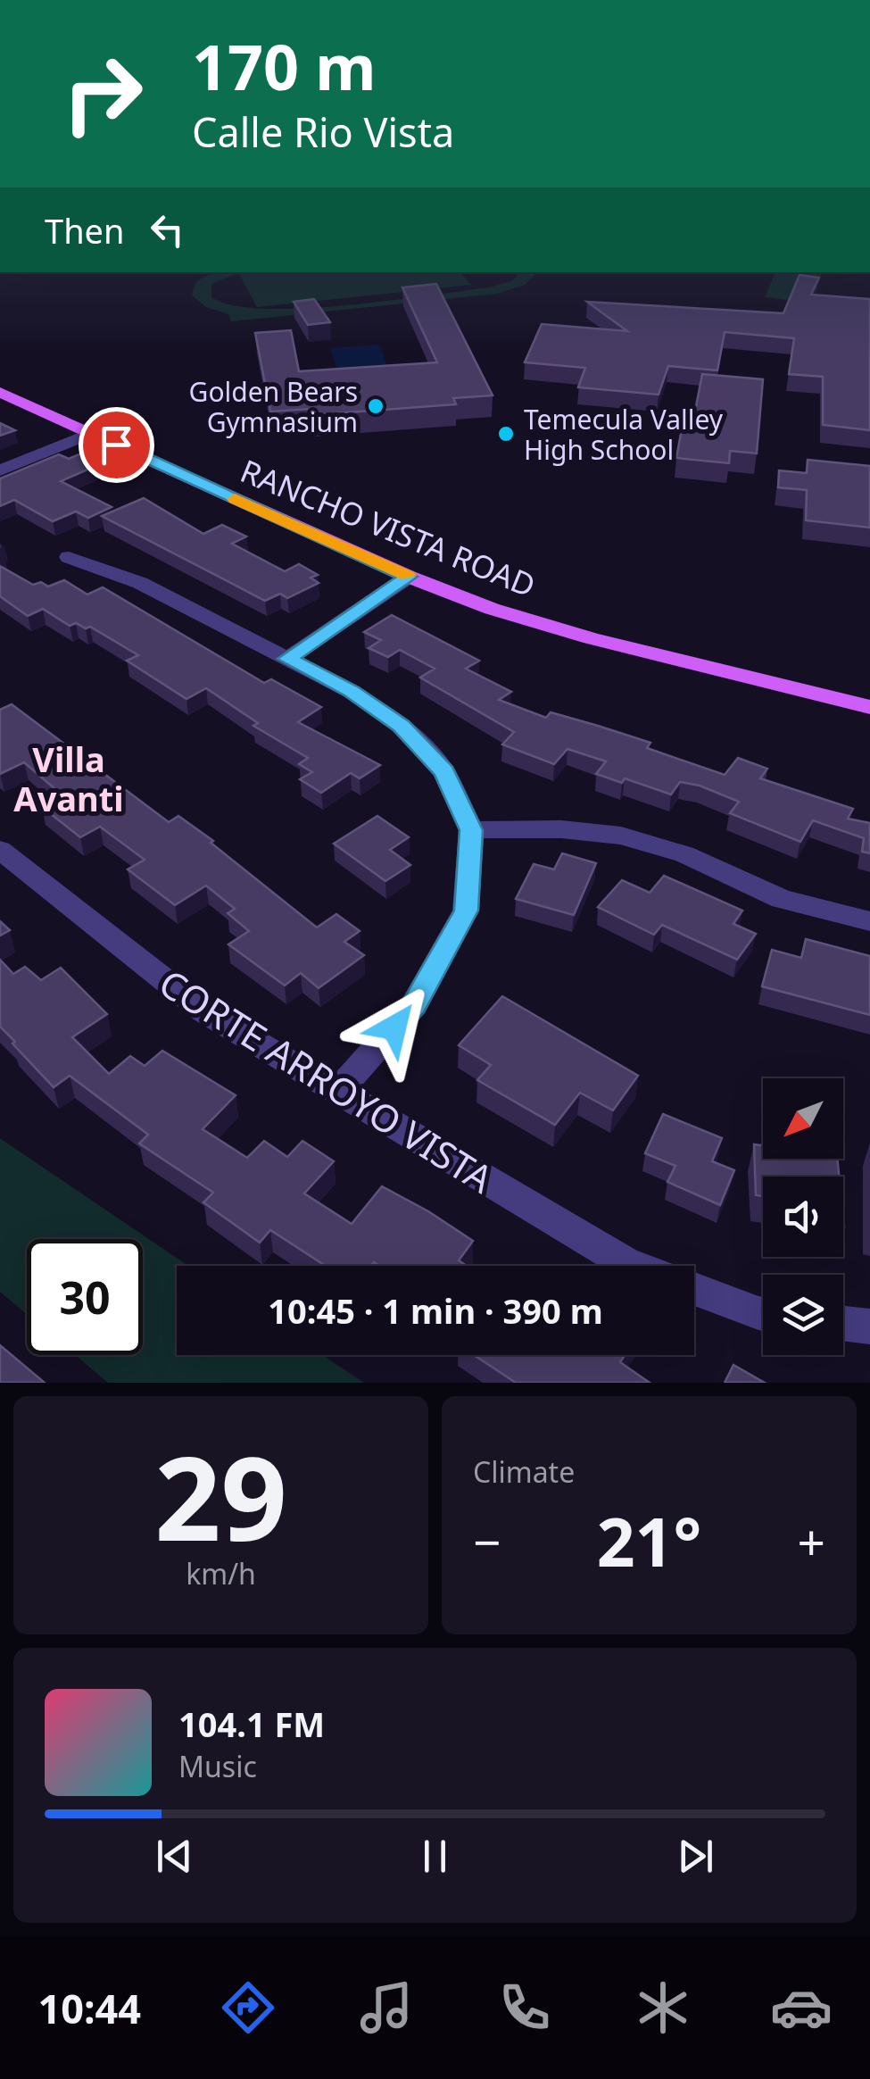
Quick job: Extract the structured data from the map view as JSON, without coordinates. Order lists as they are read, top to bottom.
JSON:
{
  "streets": {
    "main road": ["RANCHO VISTA ROAD"],
    "street": ["CORTE ARROYO VISTA"]
  },
  "districts": ["Villa Avanti"],
  "places": ["Golden Bears Gymnasium", "Temecula Valley High School"],
  "north": "bottom left",
  "page": {
    "turn": ["170 m", "Calle Rio Vista"],
    "then": "Then",
    "limit": "30",
    "trip": "10:45 · 1 min · 390 m",
    "tile": [
      ["29", "km/h"],
      "Climate"
    ],
    "heat": ["−", "21°", "+"],
    "song": ["104.1 FM", "Music"],
    "tabs": "10:44"
  }
}
